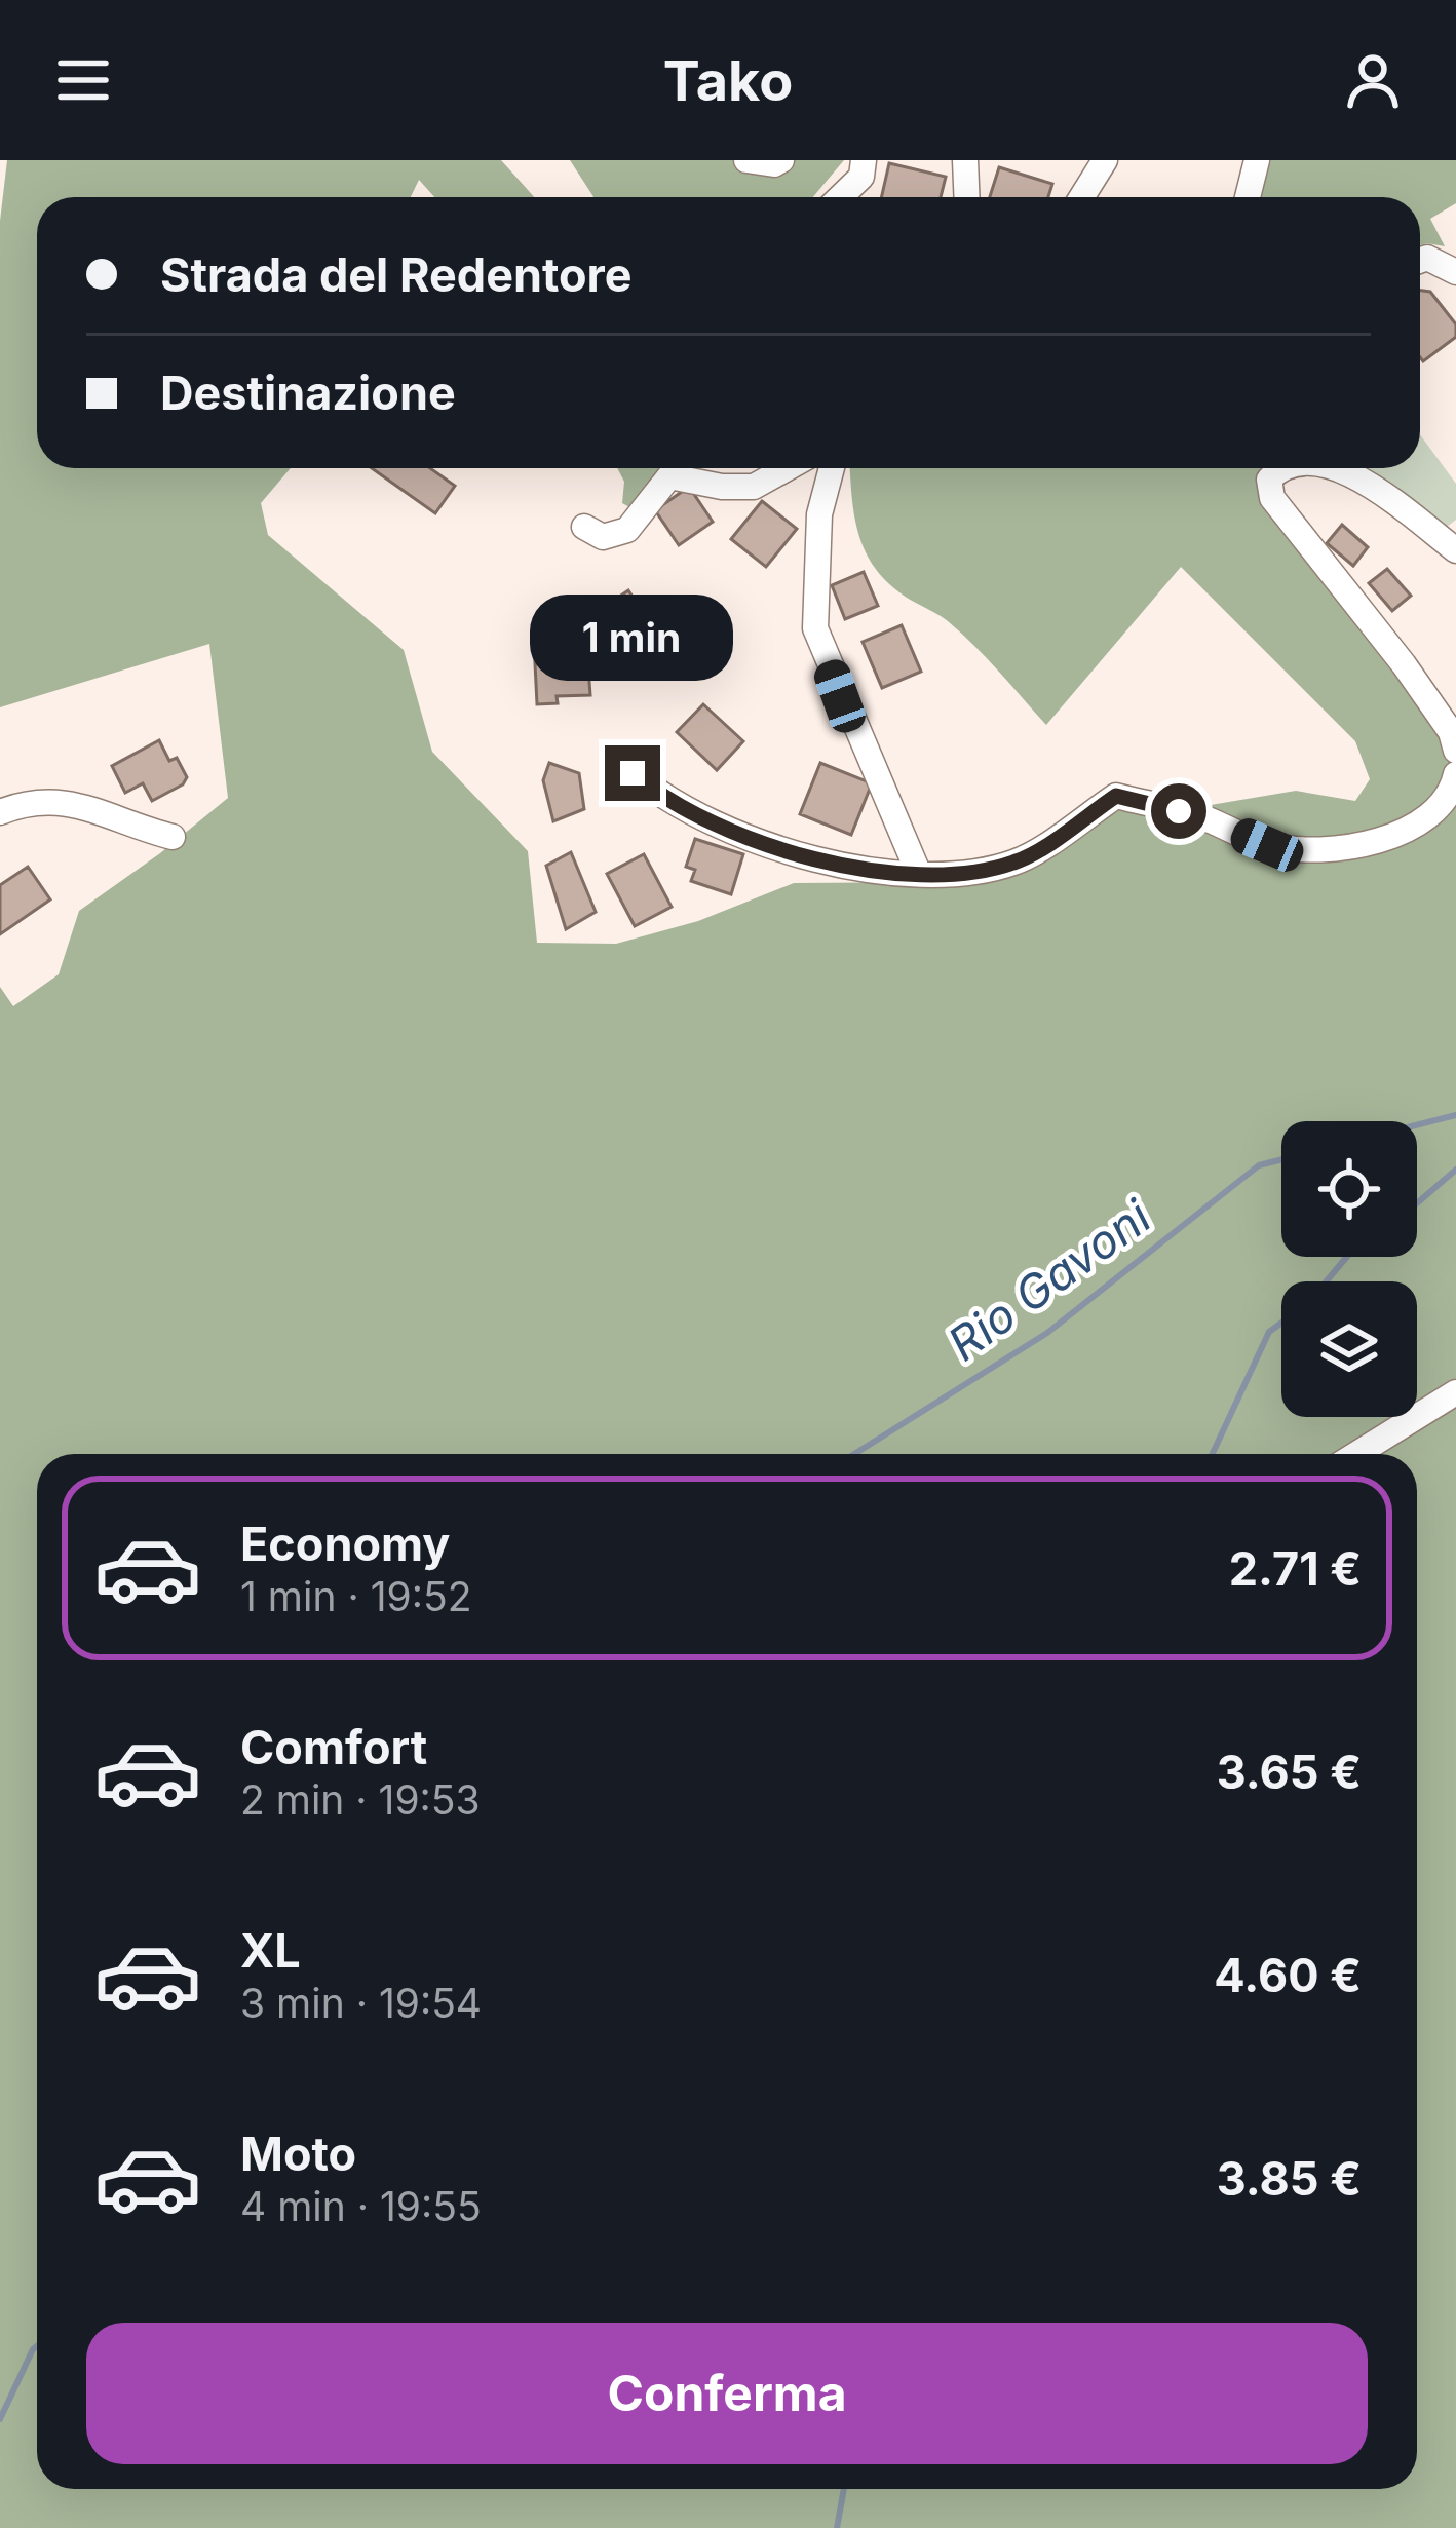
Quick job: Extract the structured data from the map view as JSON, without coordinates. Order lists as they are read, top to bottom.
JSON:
{
  "water": ["Rio Gavoni"],
  "page": {
    "header": "Tako",
    "banner": ["Strada del Redentore", "Destinazione"],
    "bubble": "1 min",
    "list": [
      {
        "name": "Economy",
        "note": "1 min · 19:52",
        "value": "2.71 €"
      },
      {
        "name": "Comfort",
        "note": "2 min · 19:53",
        "value": "3.65 €"
      },
      {
        "name": "XL",
        "note": "3 min · 19:54",
        "value": "4.60 €"
      },
      {
        "name": "Moto",
        "note": "4 min · 19:55",
        "value": "3.85 €"
      }
    ],
    "buttons": "Conferma"
  }
}
